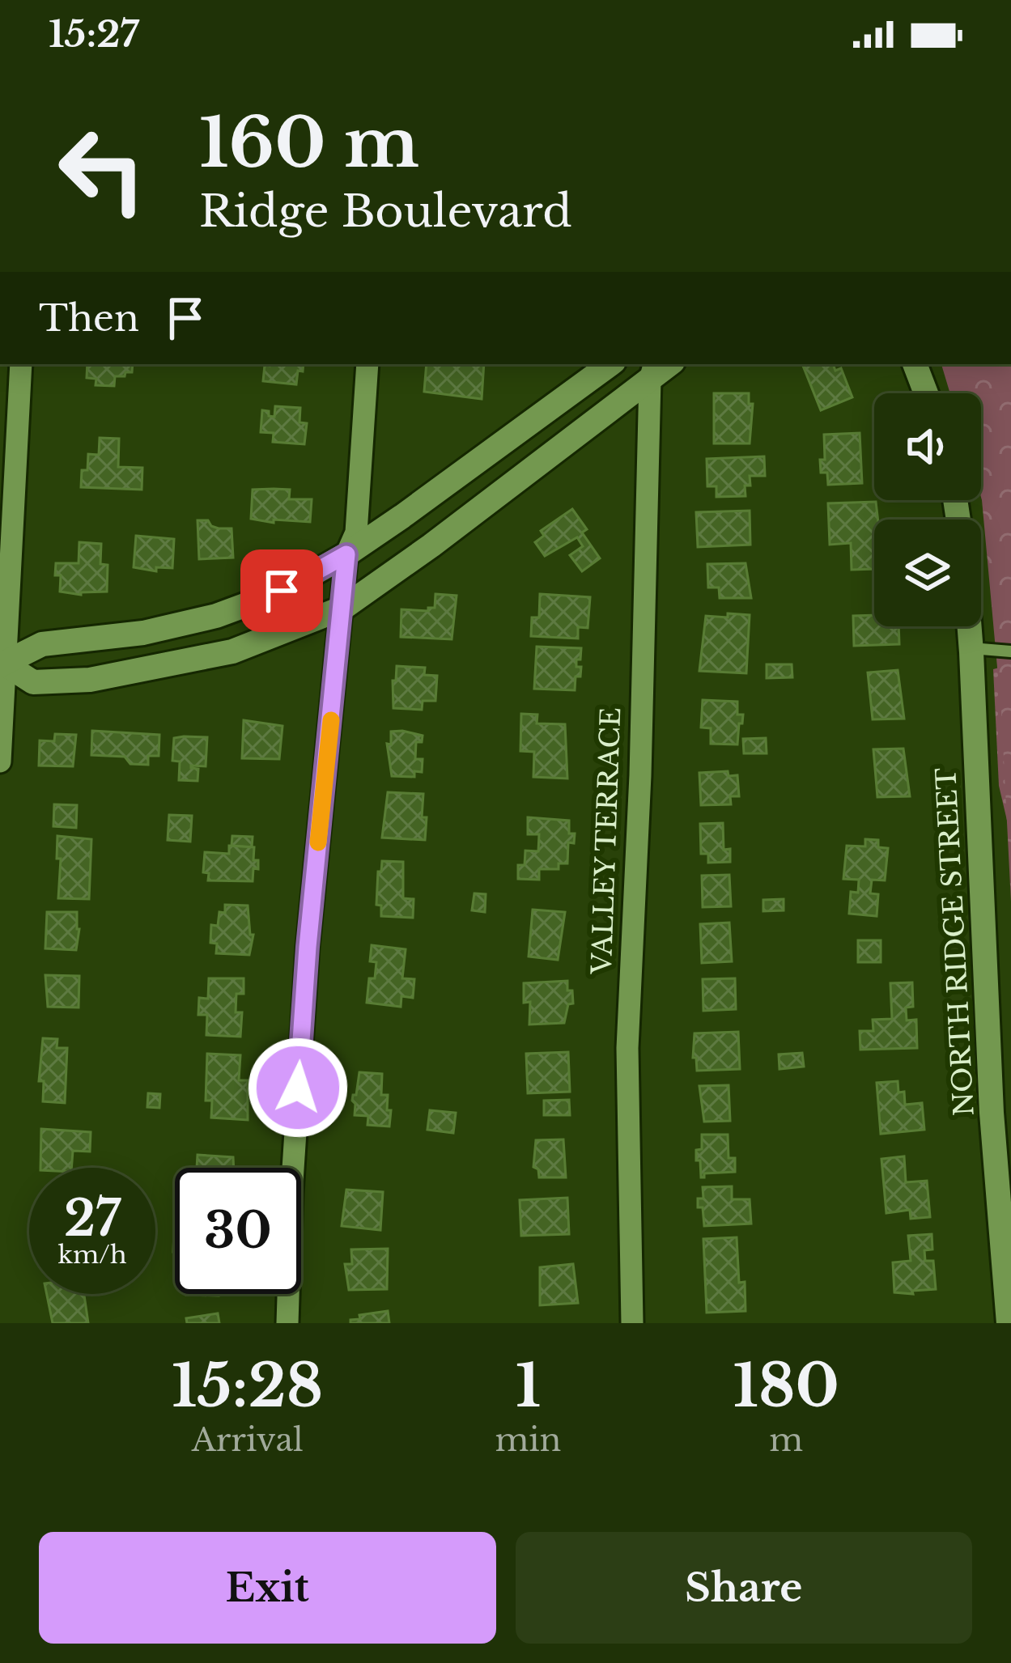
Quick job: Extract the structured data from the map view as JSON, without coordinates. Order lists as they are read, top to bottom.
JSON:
{
  "streets": {
    "street": ["VALLEY TERRACE", "NORTH RIDGE STREET"]
  },
  "page": {
    "status": "15:27",
    "turn": ["160 m", "Ridge Boulevard"],
    "then": "Then",
    "speed": "27 km/h",
    "limit": "30",
    "eta": [
      "15:28",
      "Arrival",
      "1",
      "min",
      "180",
      "m"
    ],
    "buttons": ["Exit", "Share"]
  }
}
